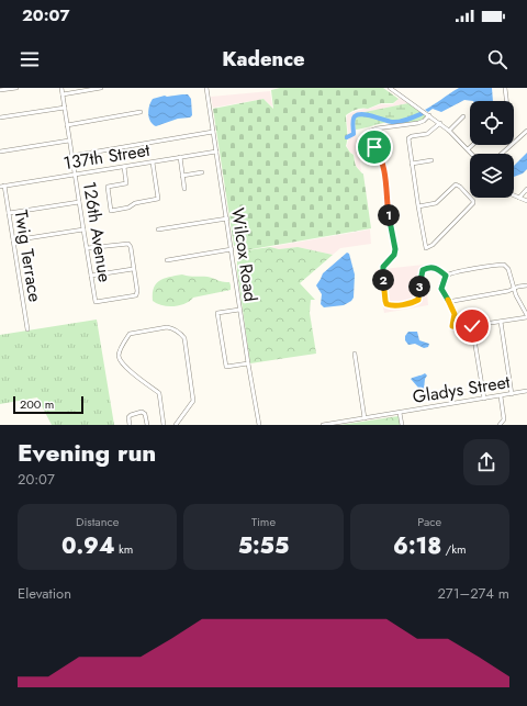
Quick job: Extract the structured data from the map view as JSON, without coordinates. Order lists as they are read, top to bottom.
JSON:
{
  "streets": {
    "street": [
      "137th Street",
      "126th Avenue",
      "Wilcox Road",
      "Twig Terrace",
      "Gladys Street"
    ]
  },
  "crossings": [
    ["137th Street", "126th Avenue"],
    ["137th Street", "Wilcox Road"],
    ["137th Street", "Twig Terrace"]
  ],
  "scale_bar": "200 m",
  "page": {
    "status": "20:07",
    "header": "Kadence",
    "pins": ["1", "2", "3"],
    "scale": "200 m",
    "heading": ["Evening run", "20:07"],
    "stats": [
      ["Distance", "0.94 km"],
      ["Time", "5:55"],
      ["Pace", "6:18 /km"]
    ],
    "chart": ["Elevation", "271–274 m"]
  }
}
